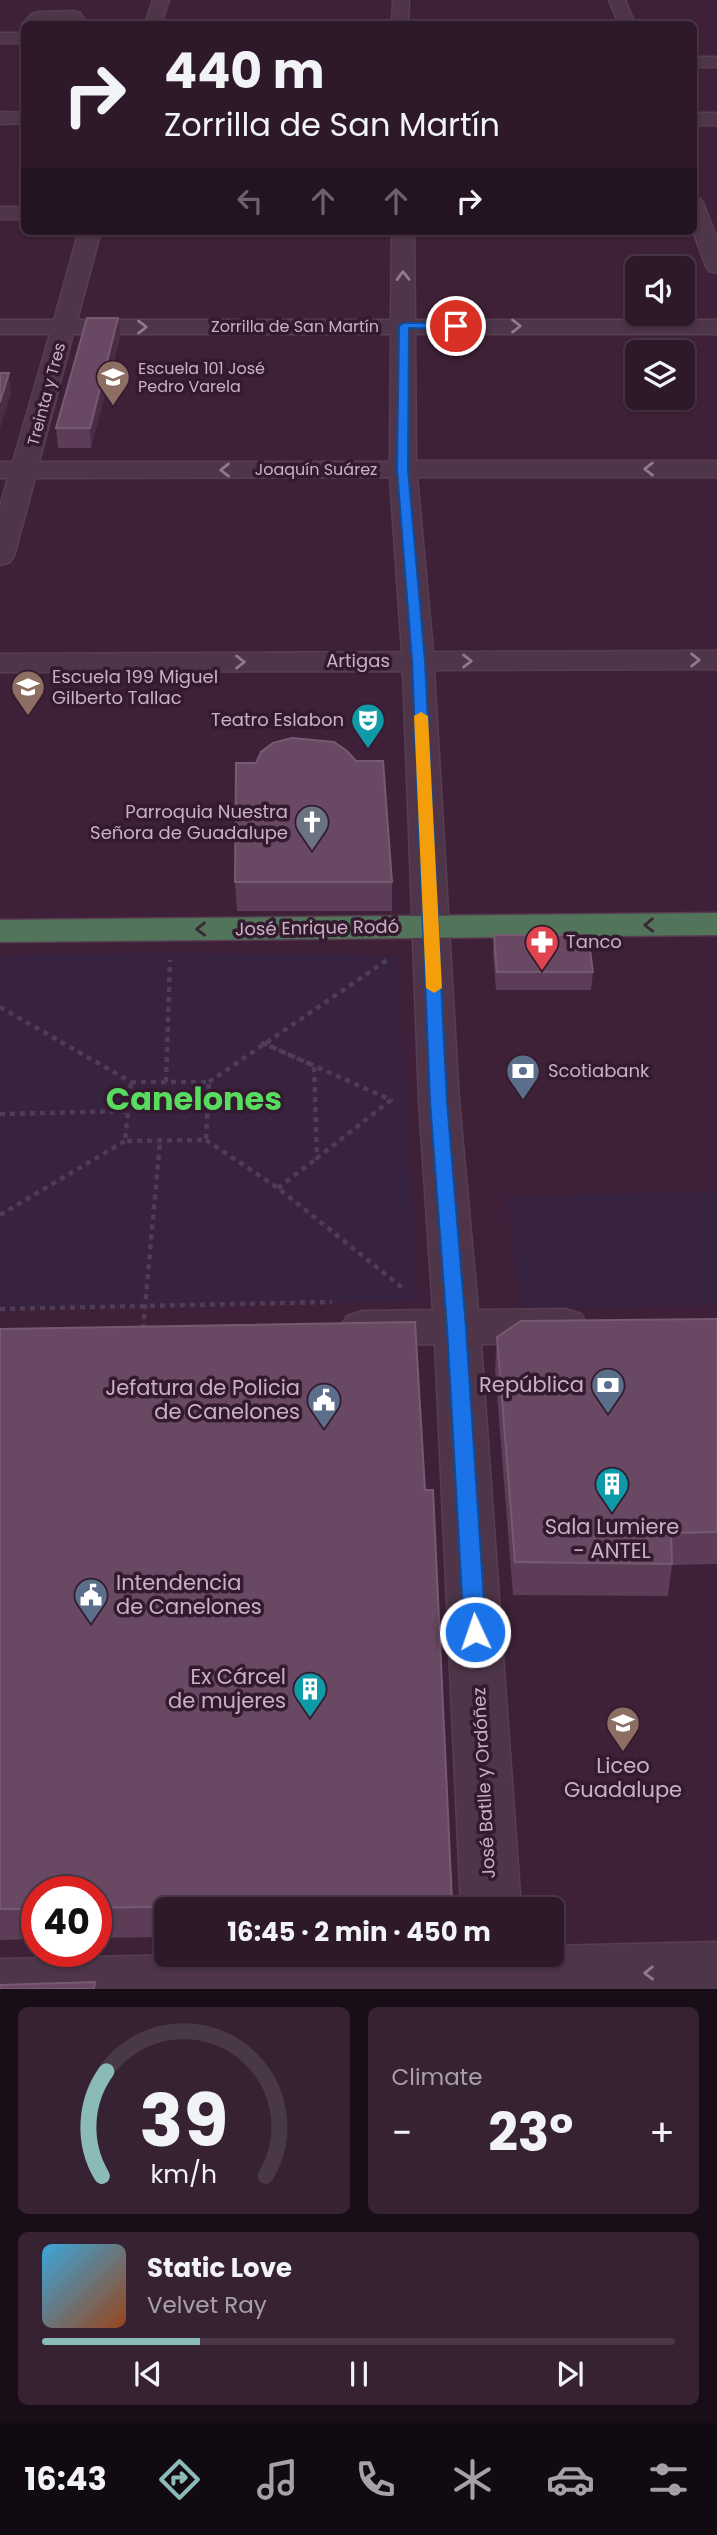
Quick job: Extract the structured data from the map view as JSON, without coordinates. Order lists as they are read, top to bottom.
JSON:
{
  "streets": {
    "highway": ["José Enrique Rodó"],
    "street": [
      "Zorrilla de San Martín",
      "Treinta y Tres",
      "Joaquín Suárez",
      "Artigas",
      "José Batlle y Ordóñez"
    ]
  },
  "crossings": [
    ["Zorrilla de San Martín", "Treinta y Tres"],
    ["Zorrilla de San Martín", "José Batlle y Ordóñez"],
    ["Treinta y Tres", "Joaquín Suárez"],
    ["Joaquín Suárez", "José Batlle y Ordóñez"],
    ["Artigas", "José Batlle y Ordóñez"],
    ["José Enrique Rodó", "José Batlle y Ordóñez"]
  ],
  "one_way": [
    "Zorrilla de San Martín",
    "Joaquín Suárez",
    "Artigas",
    "José Enrique Rodó"
  ],
  "districts": ["Canelones"],
  "places": {
    "school or university": ["Escuela 101 José Pedro Varela", "Escuela 199 Miguel Gilberto Tallac", "Liceo Guadalupe"],
    "theatre": ["Teatro Eslabon"],
    "church": ["Parroquia Nuestra Señora de Guadalupe"],
    "pharmacy": ["Tanco"],
    "bank": ["Scotiabank", "República"],
    "public building": ["Jefatura de Policia de Canelones", "Intendencia de Canelones"],
    "building": ["Sala Lumiere - ANTEL", "Ex Cárcel de mujeres"]
  },
  "page": {
    "turn": ["440 m", "Zorrilla de San Martín"],
    "limit": "40",
    "trip": "16:45 · 2 min · 450 m",
    "tile": "Climate",
    "heat": ["−", "23°", "+"],
    "song": ["Static Love", "Velvet Ray"],
    "tabs": "16:43",
    "gauge": ["39", "km/h"]
  }
}
